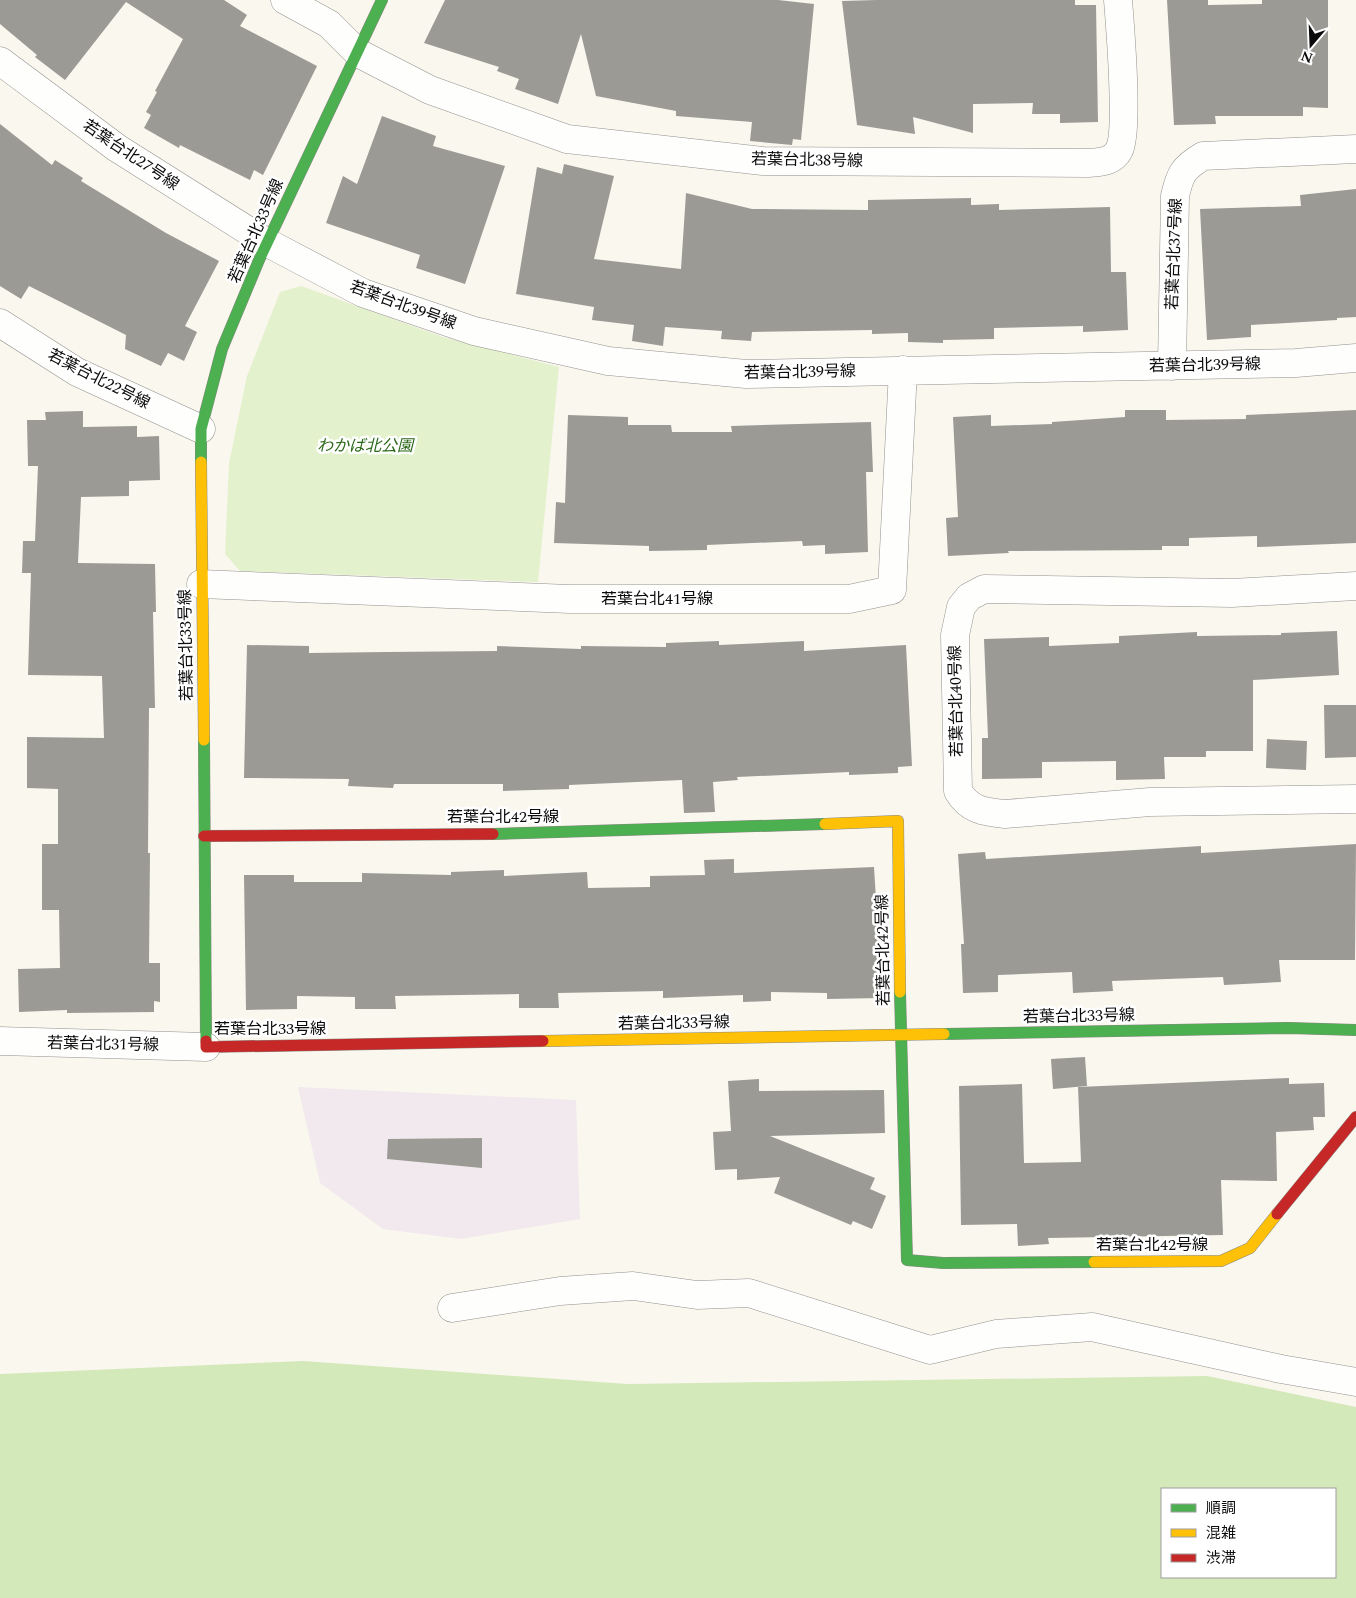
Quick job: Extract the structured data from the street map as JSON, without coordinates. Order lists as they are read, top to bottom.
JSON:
{
  "streets": {
    "street": [
      "若葉台北27号線",
      "若葉台北38号線",
      "若葉台北33号線",
      "若葉台北37号線",
      "若葉台北39号線",
      "若葉台北22号線",
      "若葉台北41号線",
      "若葉台北40号線",
      "若葉台北42号線",
      "若葉台北31号線"
    ]
  },
  "crossings": [
    ["若葉台北27号線", "若葉台北33号線"],
    ["若葉台北27号線", "若葉台北39号線"],
    ["若葉台北38号線", "若葉台北33号線"],
    ["若葉台北33号線", "若葉台北39号線"],
    ["若葉台北33号線", "若葉台北22号線"],
    ["若葉台北33号線", "若葉台北41号線"],
    ["若葉台北33号線", "若葉台北42号線"],
    ["若葉台北33号線", "若葉台北31号線"],
    ["若葉台北37号線", "若葉台北39号線"],
    ["若葉台北39号線", "若葉台北41号線"]
  ],
  "parks": ["わかば北公園"],
  "legend": ["順調", "混雑", "渋滞"],
  "north": "bottom"
}
